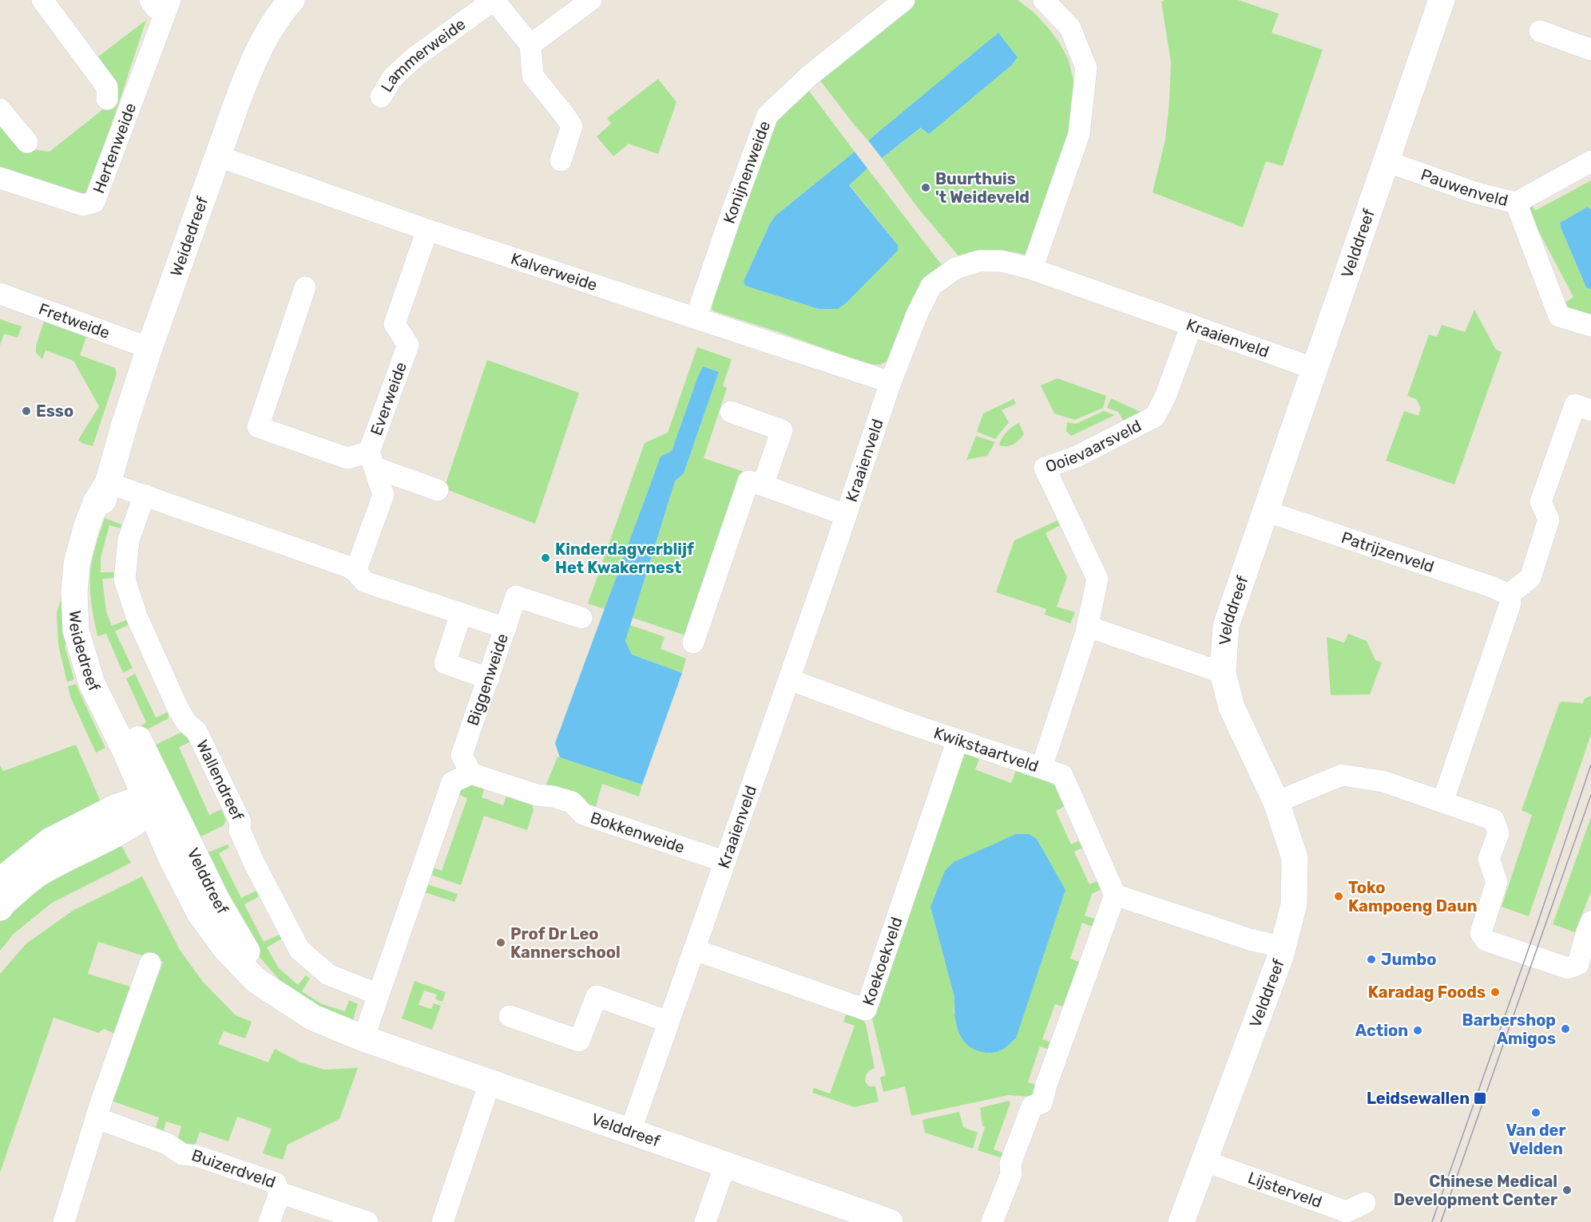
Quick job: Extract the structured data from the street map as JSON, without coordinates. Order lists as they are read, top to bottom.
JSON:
{
  "streets": {
    "street": [
      "Lammerweide",
      "Hertenweide",
      "Konijnenweide",
      "Pauwenveld",
      "Weidedreef",
      "Velddreef",
      "Kalverweide",
      "Fretweide",
      "Kraaienveld",
      "Everweide",
      "Ooievaarsveld",
      "Patrijzenveld",
      "Biggenweide",
      "Kwikstaartveld",
      "Wallendreef",
      "Bokkenweide",
      "Koekoekveld",
      "Buizerdveld",
      "Lijsterveld"
    ]
  },
  "crossings": [
    ["Konijnenweide", "Kalverweide"],
    ["Pauwenveld", "Velddreef"],
    ["Weidedreef", "Velddreef"],
    ["Weidedreef", "Kalverweide"],
    ["Weidedreef", "Fretweide"],
    ["Weidedreef", "Biggenweide"],
    ["Velddreef", "Kraaienveld"],
    ["Velddreef", "Patrijzenveld"],
    ["Velddreef", "Lijsterveld"],
    ["Kalverweide", "Kraaienveld"],
    ["Kalverweide", "Everweide"],
    ["Kraaienveld", "Ooievaarsveld"],
    ["Kraaienveld", "Kwikstaartveld"],
    ["Kraaienveld", "Bokkenweide"],
    ["Kraaienveld", "Koekoekveld"],
    ["Ooievaarsveld", "Kwikstaartveld"],
    ["Biggenweide", "Wallendreef"],
    ["Biggenweide", "Bokkenweide"],
    ["Kwikstaartveld", "Koekoekveld"]
  ],
  "places": {
    "other": [
      "Buurthuis 't Weideveld",
      "Esso",
      "Kinderdagverblijf Het Kwakernest",
      "Toko Kampoeng Daun",
      "Prof Dr Leo Kannerschool",
      "Jumbo",
      "Karadag Foods",
      "Barbershop Amigos",
      "Action",
      "Van der Velden",
      "Chinese Medical Development Center"
    ],
    "transit": ["Leidsewallen"]
  }
}
